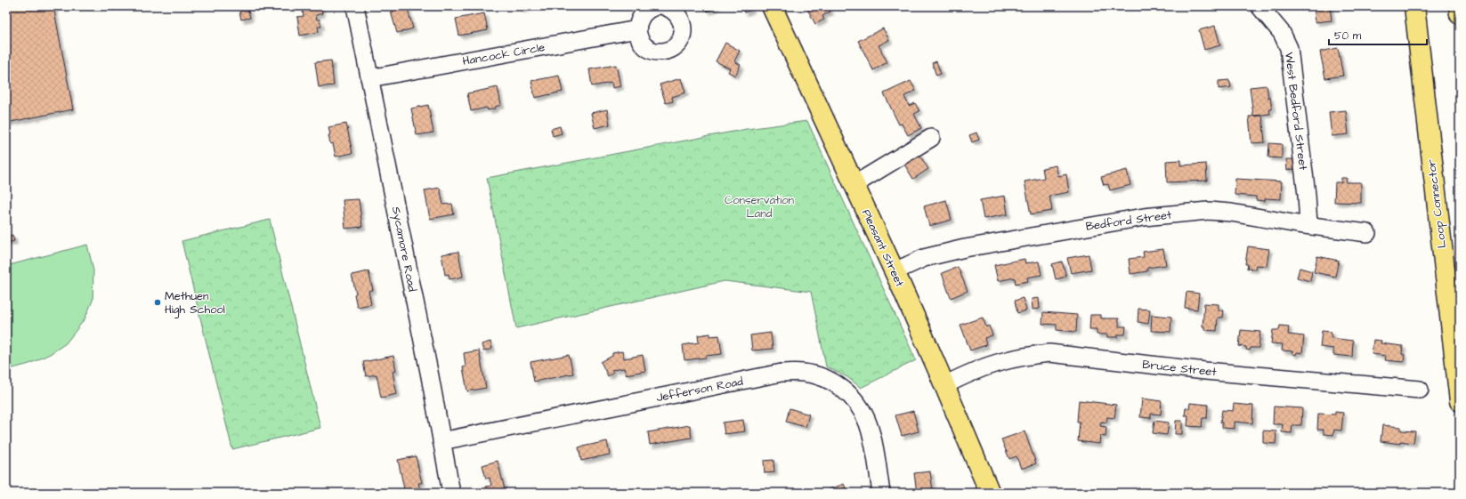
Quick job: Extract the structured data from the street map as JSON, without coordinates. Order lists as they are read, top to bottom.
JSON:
{
  "streets": {
    "main road": ["Loop Connector", "Pleasant Street"],
    "street": [
      "Hancock Circle",
      "West Bedford Street",
      "Bedford Street",
      "Sycamore Road",
      "Bruce Street",
      "Jefferson Road"
    ]
  },
  "crossings": [
    ["Hancock Circle", "Sycamore Road"],
    ["West Bedford Street", "Bedford Street"],
    ["Bedford Street", "Pleasant Street"],
    ["Pleasant Street", "Bruce Street"],
    ["Sycamore Road", "Jefferson Road"]
  ],
  "parks": ["Conservation Land"],
  "places": ["Methuen High School"],
  "scale_bar": "50 m"
}
